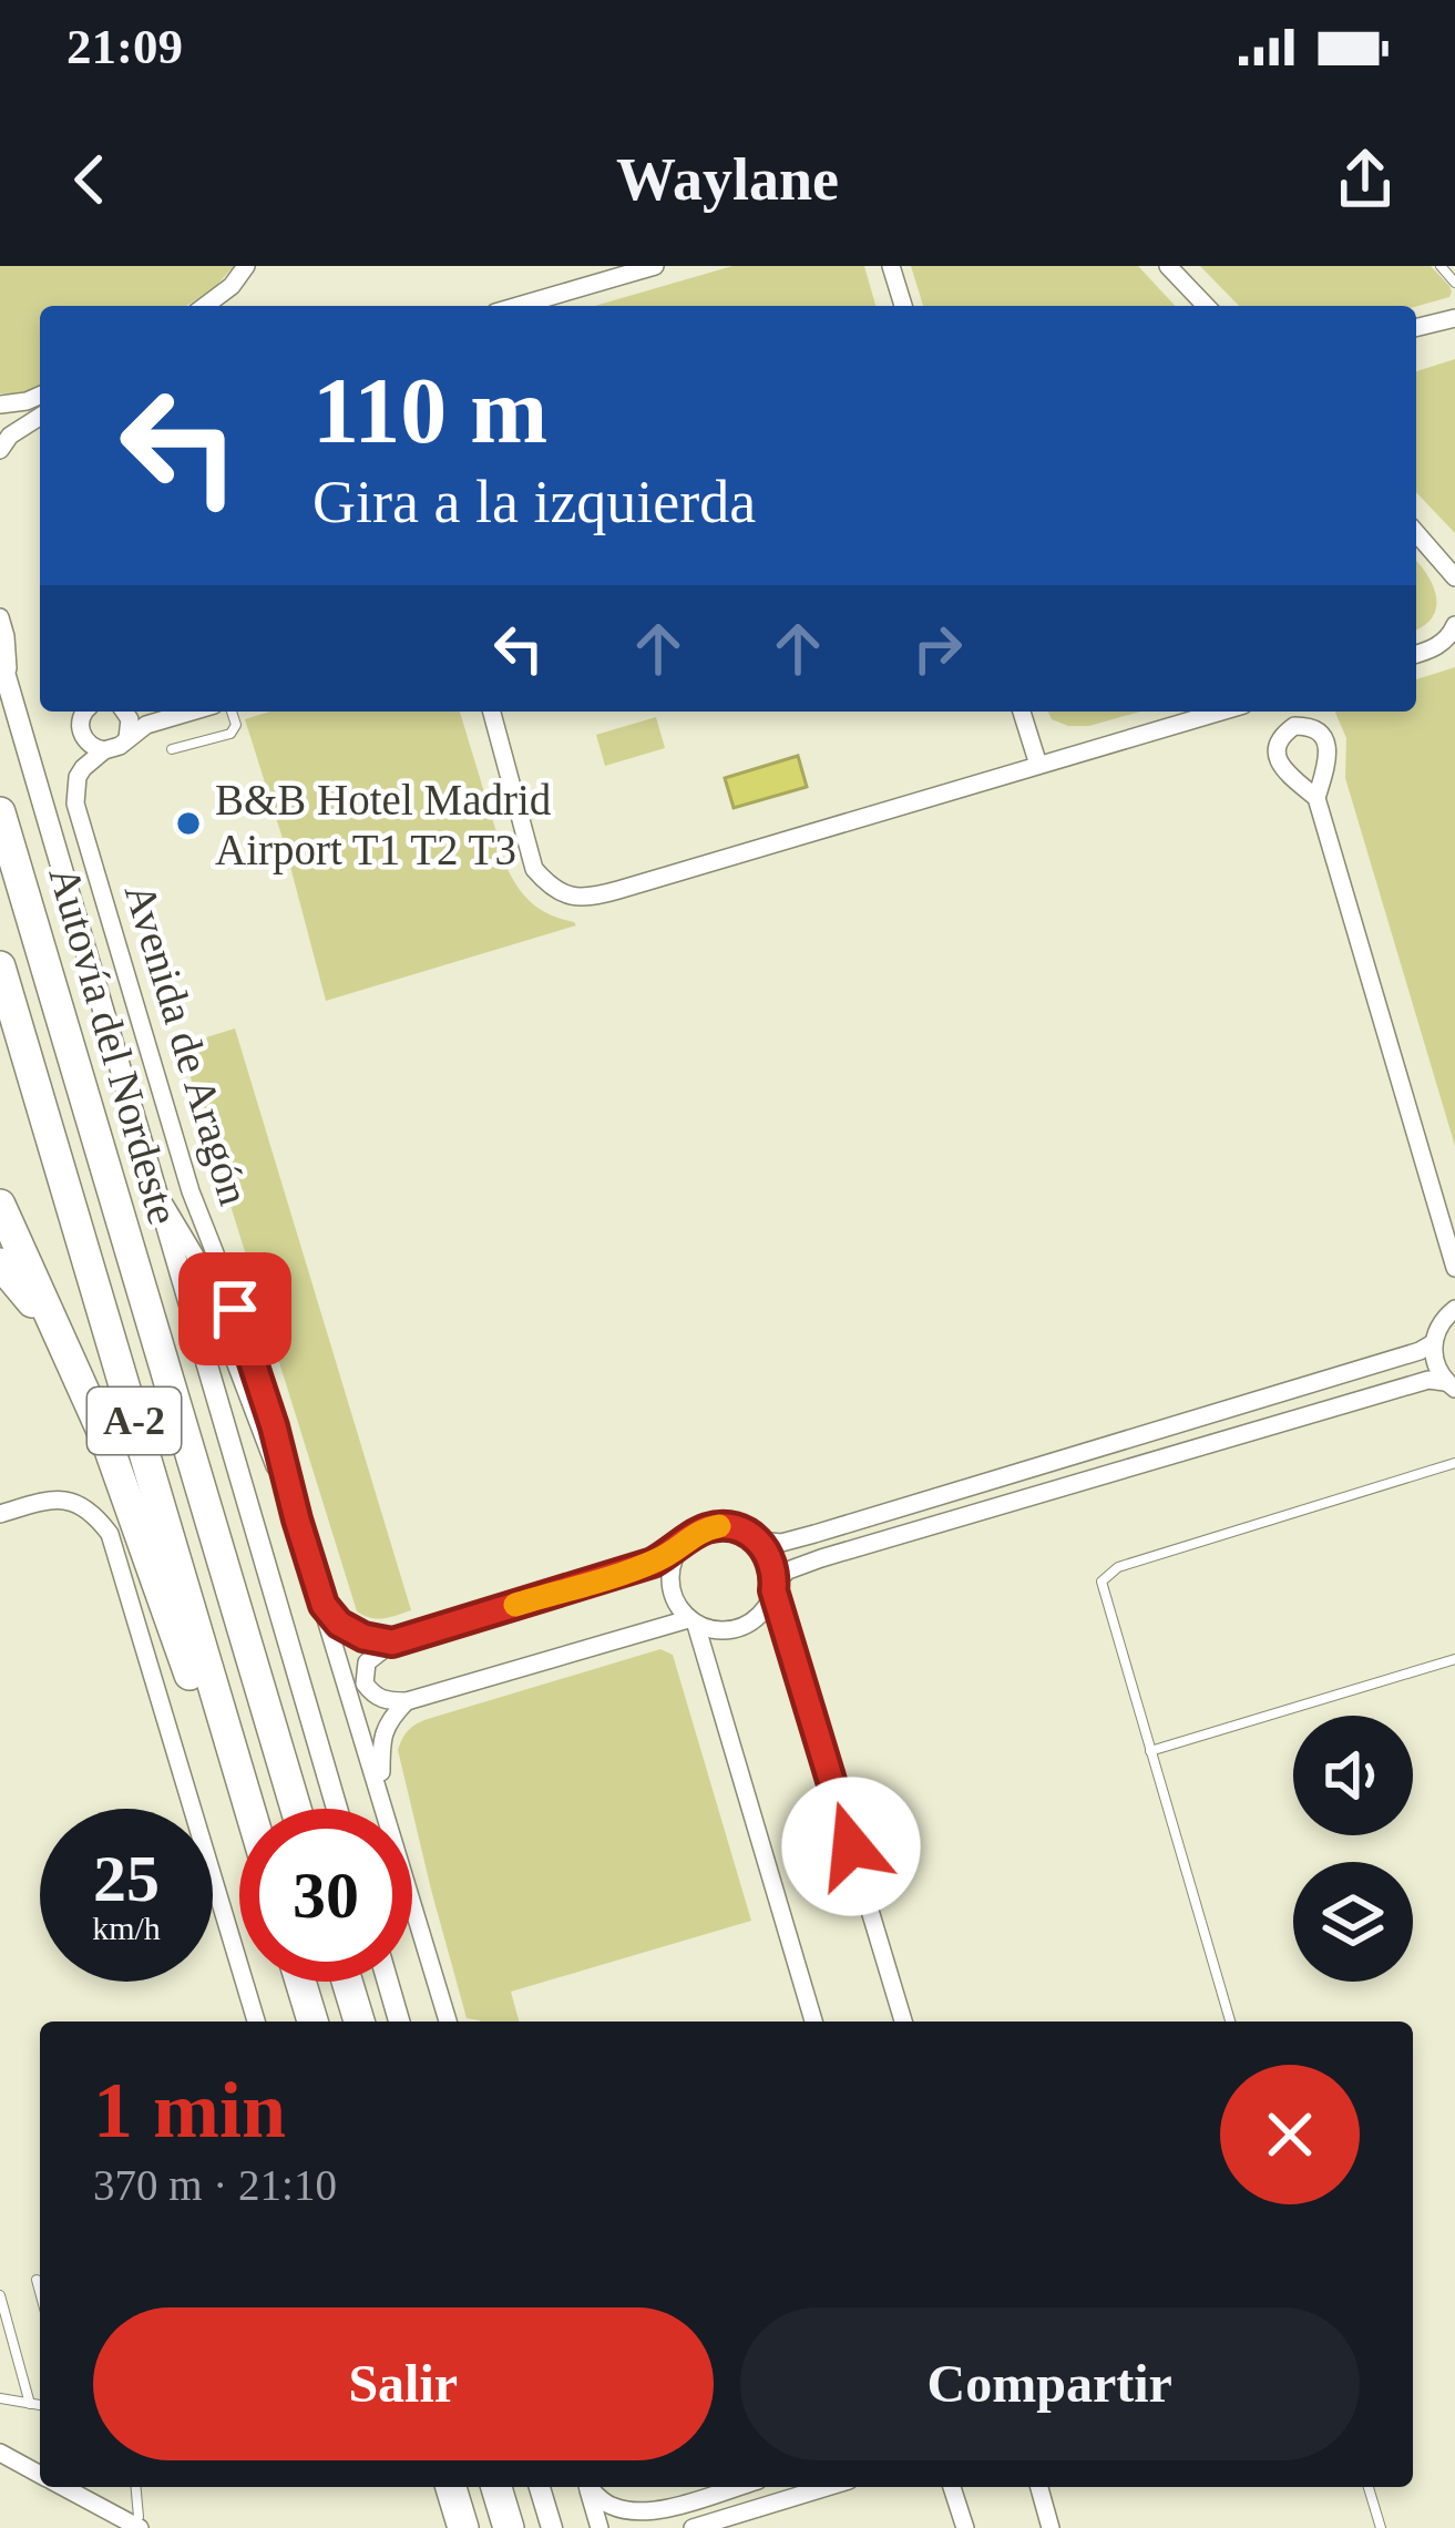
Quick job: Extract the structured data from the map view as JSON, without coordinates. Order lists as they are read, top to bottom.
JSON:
{
  "streets": {
    "highway": ["Autovía del Nordeste", "A-2"],
    "street": ["Avenida de Aragón"]
  },
  "places": ["B&B Hotel Madrid Airport T1 T2 T3"],
  "page": {
    "status": "21:09",
    "header": "Waylane",
    "turn": ["110 m", "Gira a la izquierda"],
    "speed": "25 km/h",
    "limit": "30",
    "heading": ["1 min", "370 m · 21:10"],
    "buttons": ["Salir", "Compartir"]
  }
}
